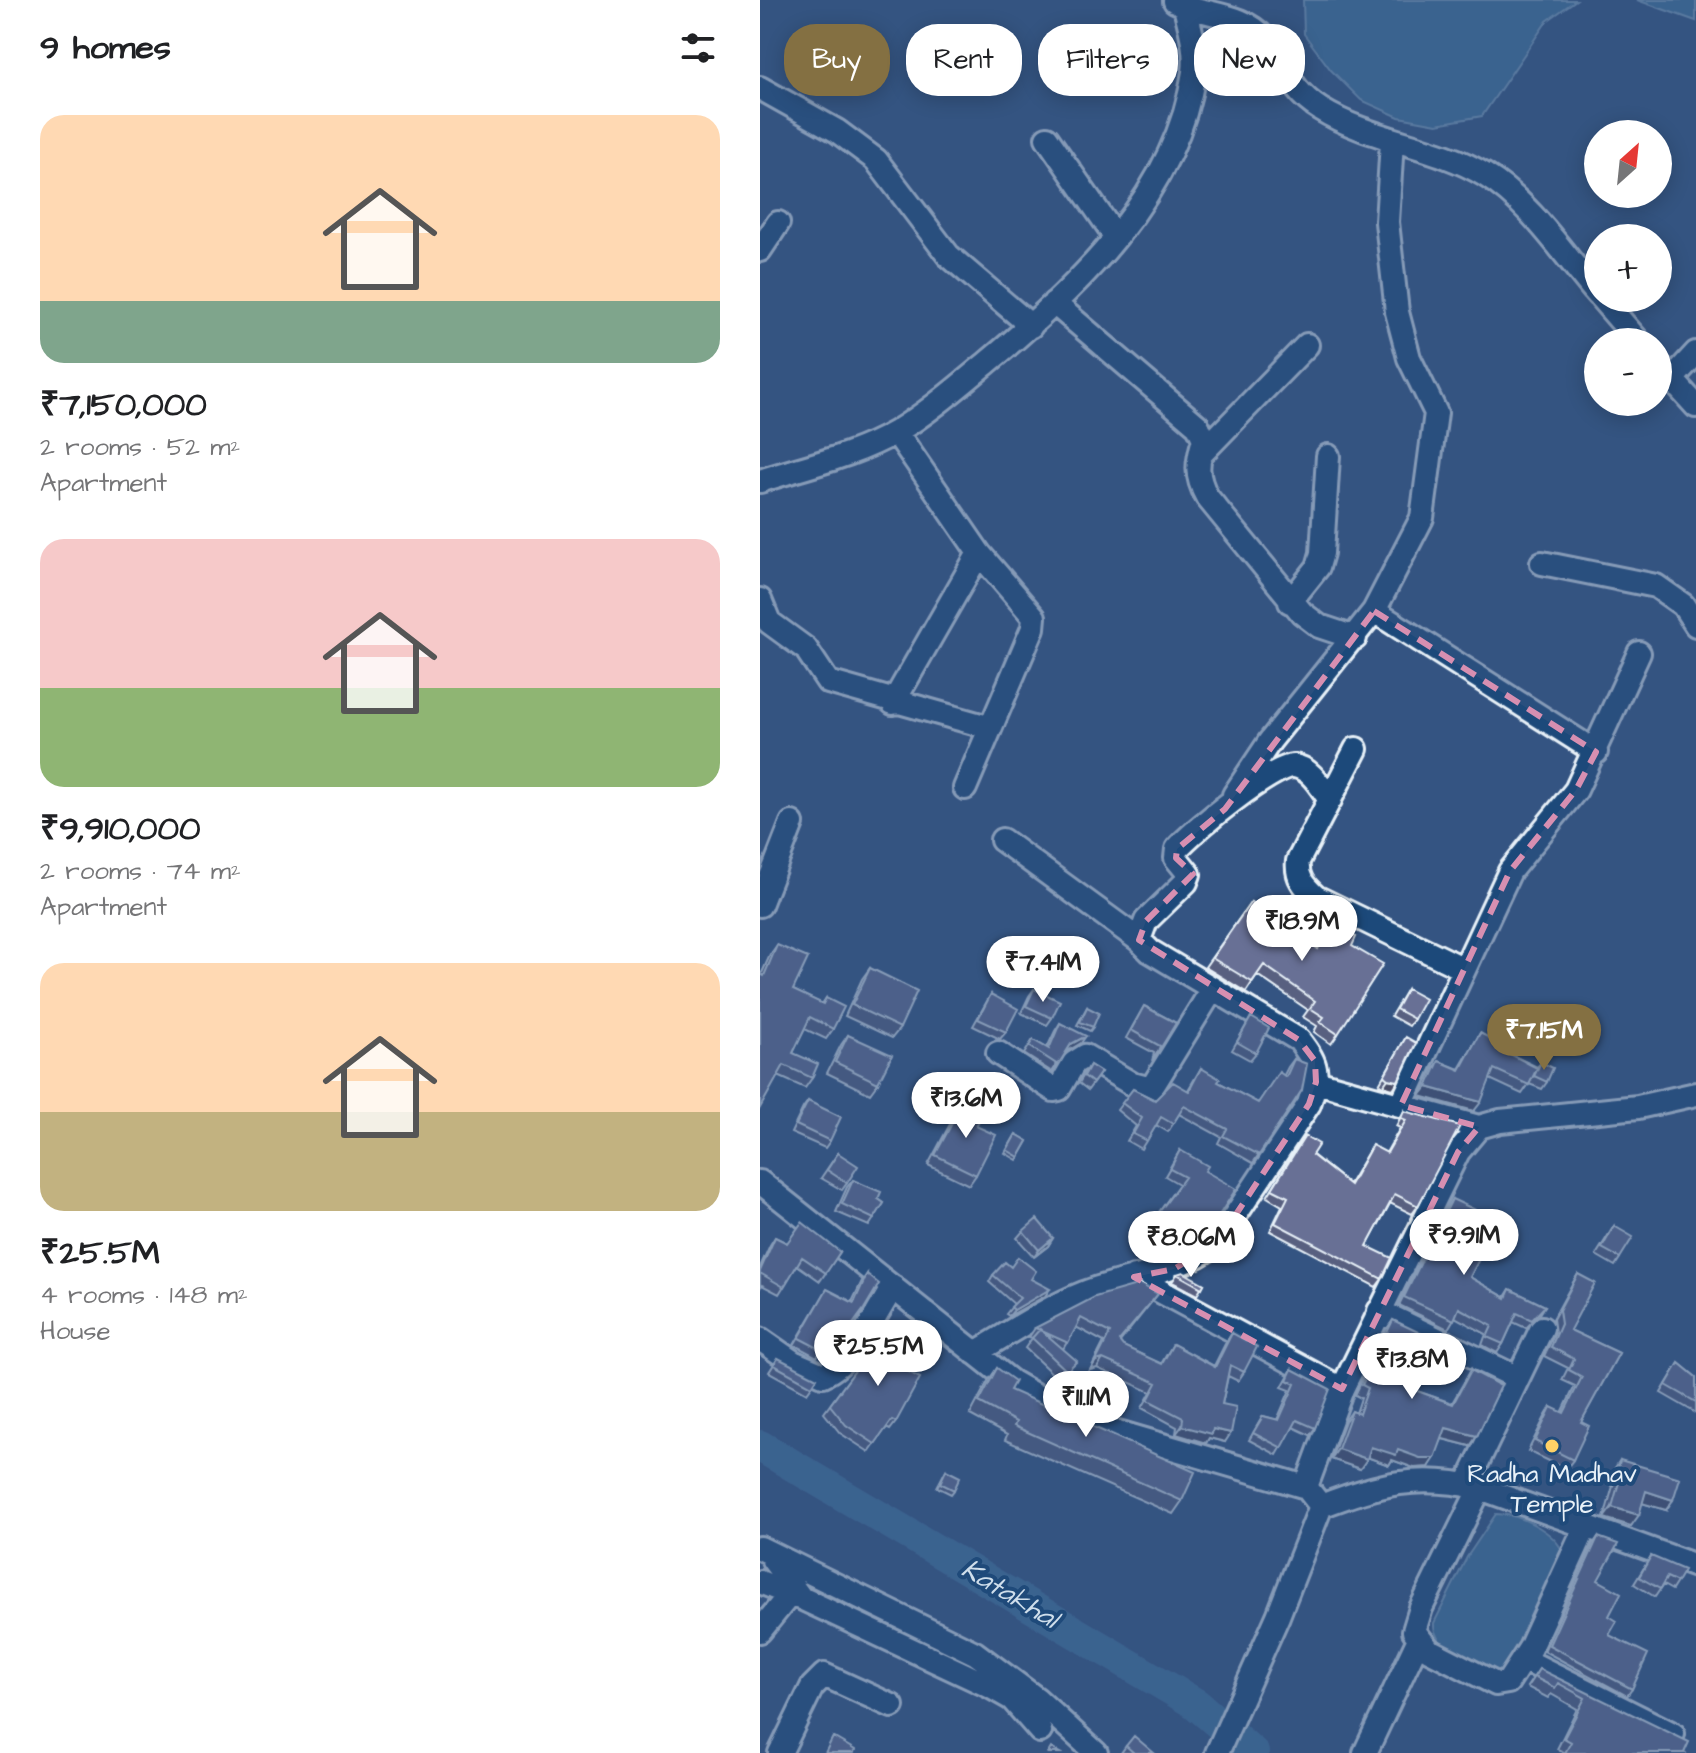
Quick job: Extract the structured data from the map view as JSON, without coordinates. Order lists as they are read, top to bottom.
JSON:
{
  "water": ["Katakhal"],
  "places": ["Radha Madhav Temple"],
  "north": "top right",
  "page": {
    "heading": "9 homes",
    "chip": [
      "Buy",
      "Rent",
      "Filters",
      "New"
    ],
    "list": [
      {
        "name": "₹7,150,000",
        "note": "2 rooms · 52 m² · Apartment"
      },
      {
        "name": "₹9,910,000",
        "note": "2 rooms · 74 m² · Apartment"
      },
      {
        "name": "₹25.5M",
        "note": "4 rooms · 148 m² · House"
      }
    ],
    "map_buttons": ["+", "−"],
    "price": [
      "₹18.9M",
      "₹7.41M",
      "₹7.15M",
      "₹13.6M",
      "₹9.91M",
      "₹8.06M",
      "₹25.5M",
      "₹13.8M",
      "₹11.1M"
    ]
  }
}
